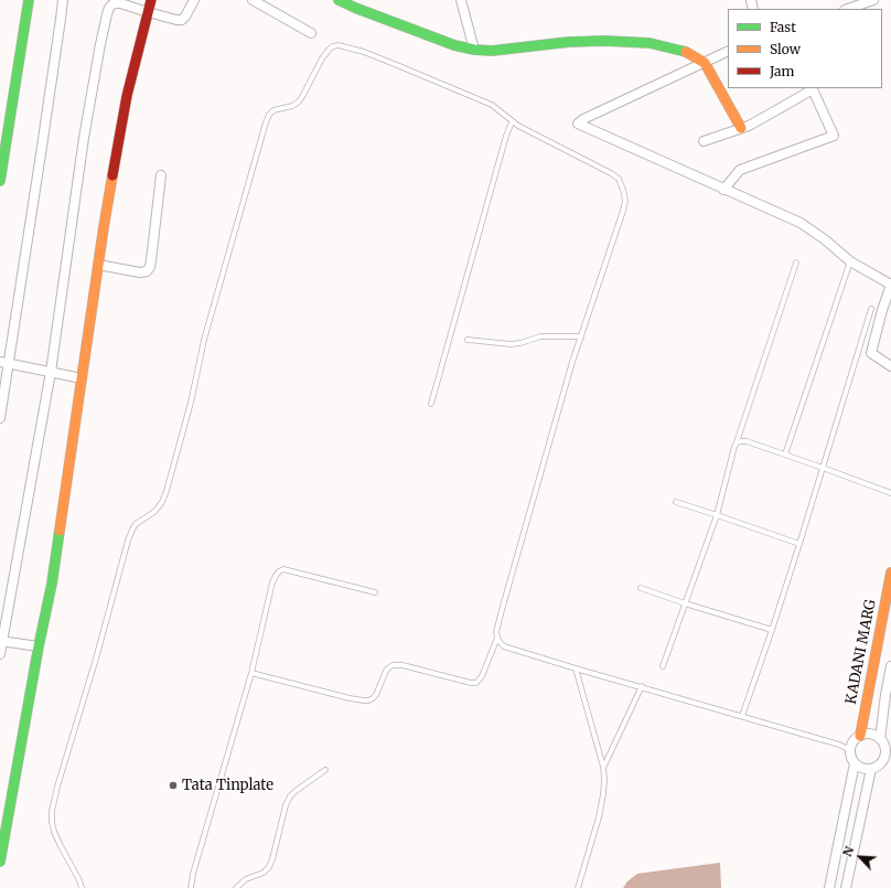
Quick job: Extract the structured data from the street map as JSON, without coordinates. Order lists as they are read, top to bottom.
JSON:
{
  "streets": {
    "street": ["KADANI MARG"]
  },
  "places": ["Tata Tinplate"],
  "legend": ["Fast", "Slow", "Jam"],
  "north": "top left"
}
